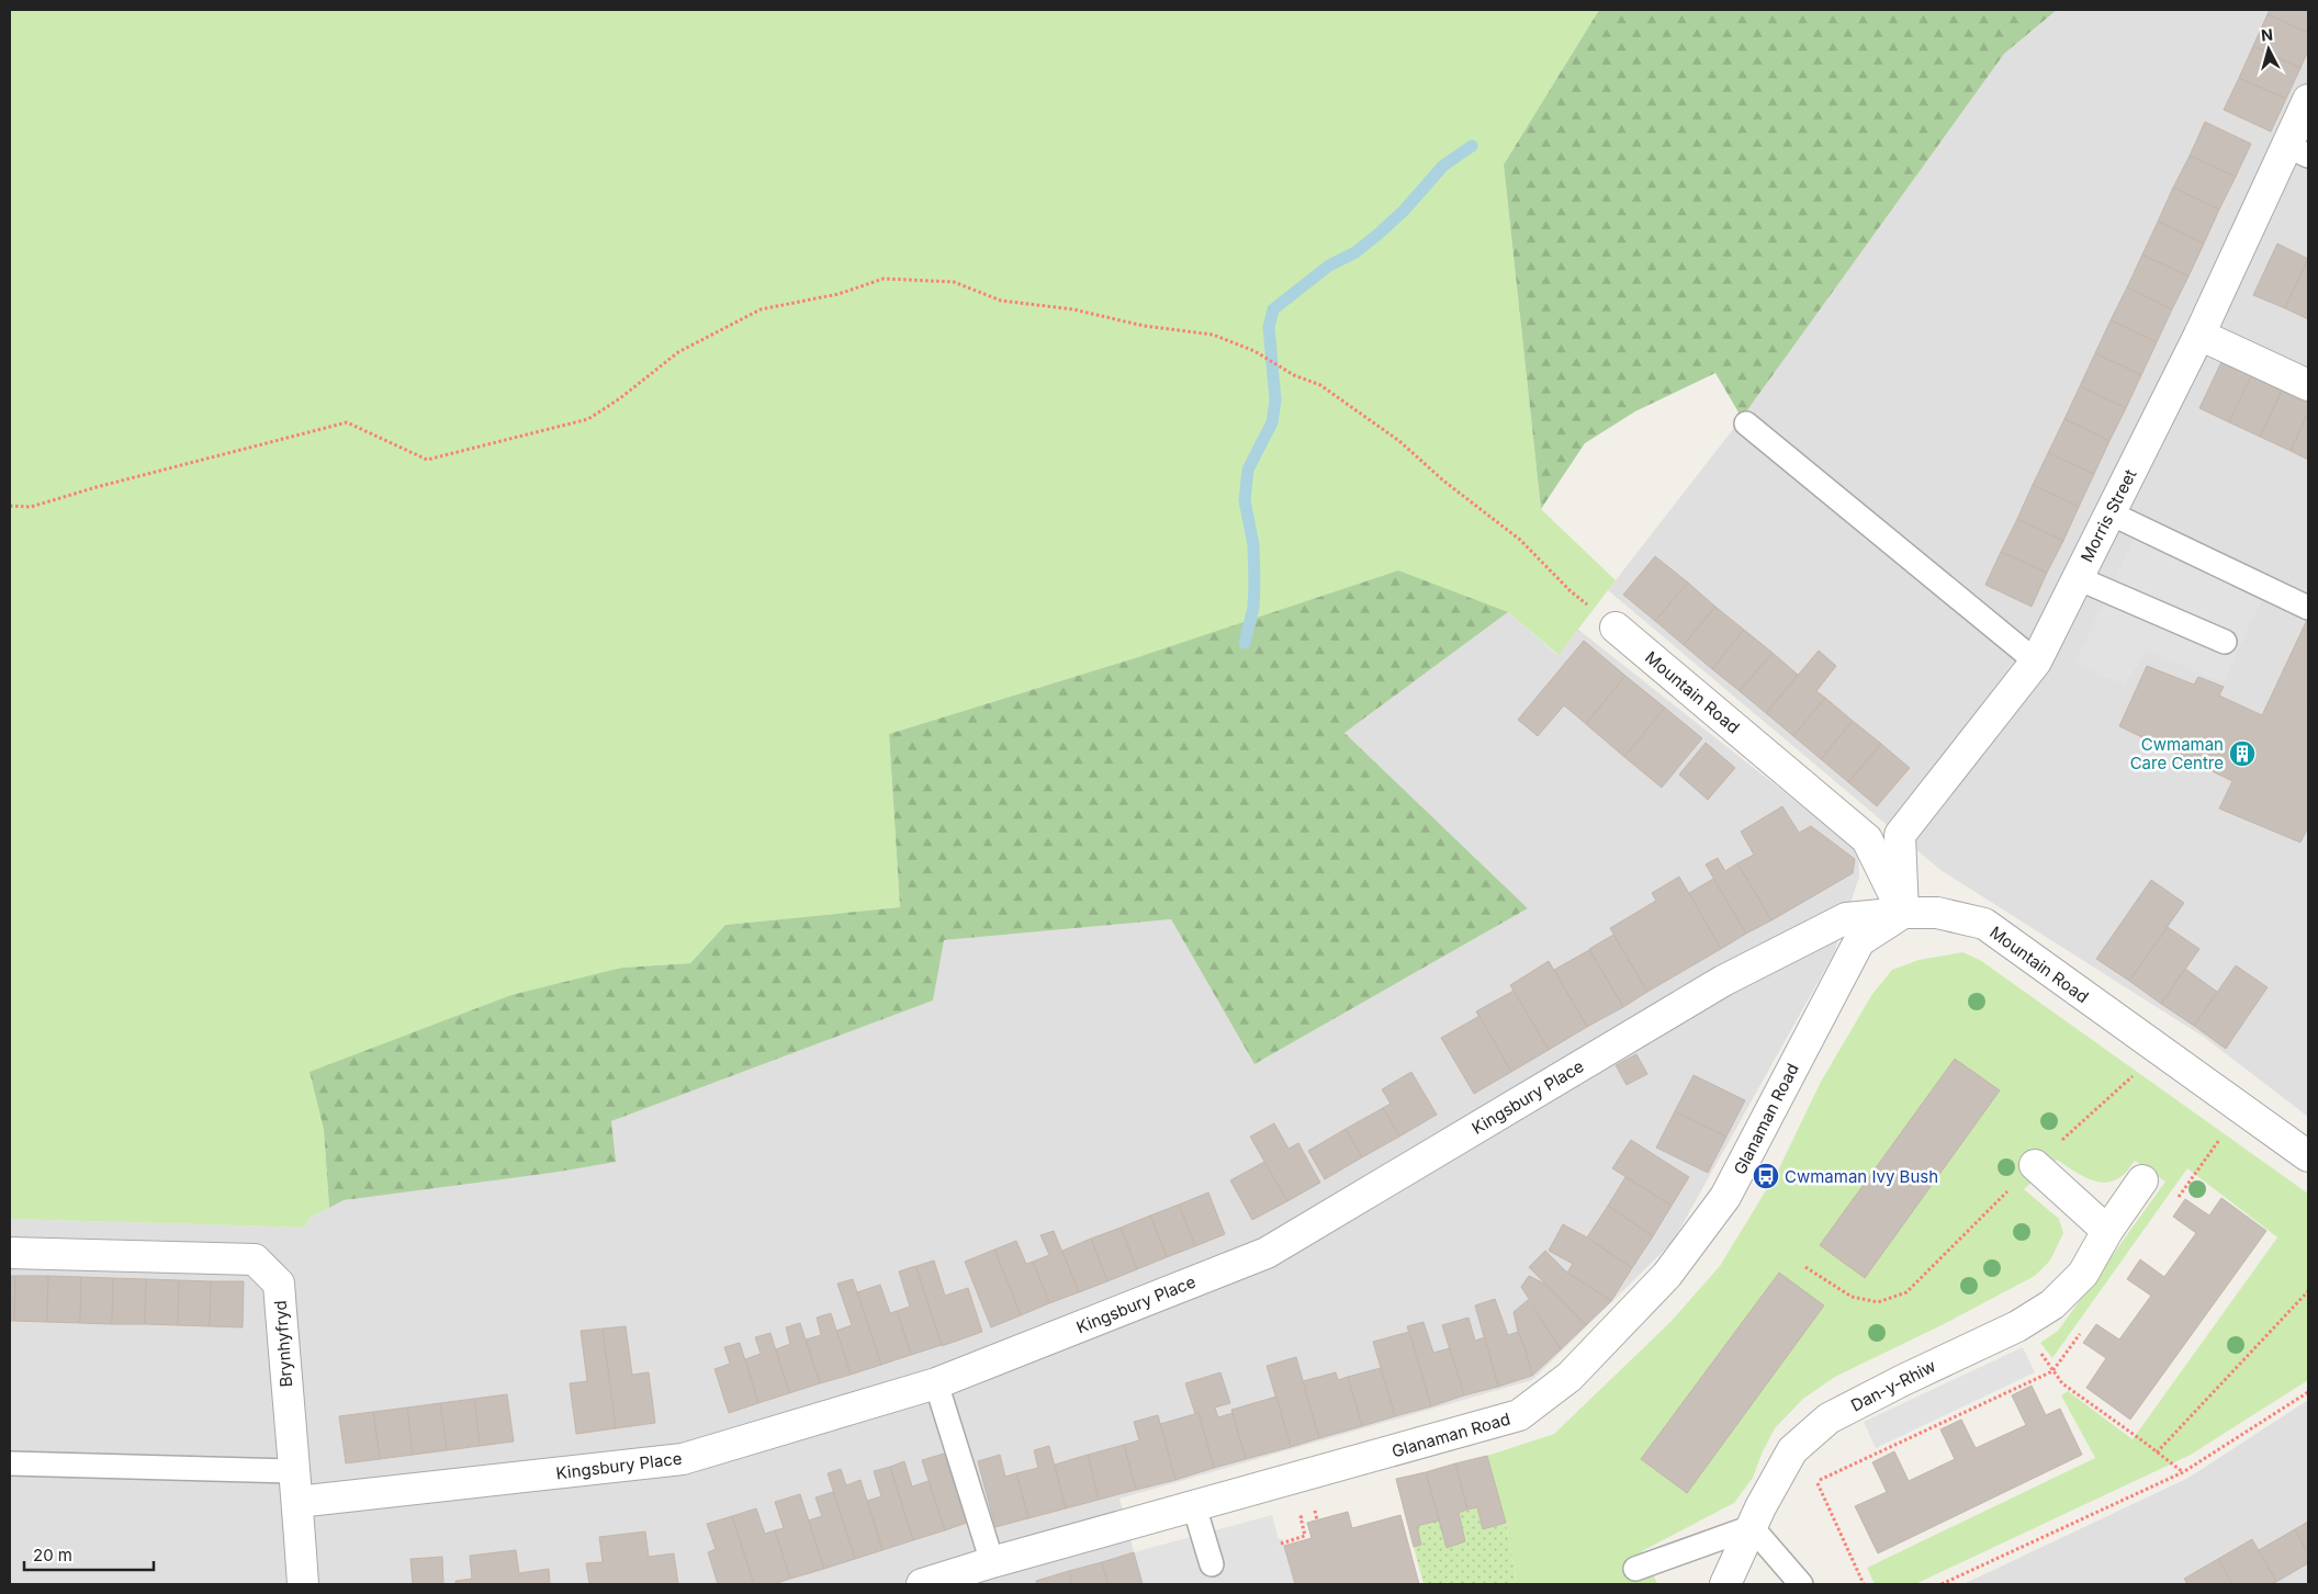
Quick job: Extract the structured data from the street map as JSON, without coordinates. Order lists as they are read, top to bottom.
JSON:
{
  "streets": {
    "street": [
      "Morris Street",
      "Mountain Road",
      "Kingsbury Place",
      "Glanaman Road",
      "Brynhyfryd",
      "Dan-y-Rhiw"
    ]
  },
  "crossings": [
    ["Morris Street", "Mountain Road"],
    ["Morris Street", "Kingsbury Place"],
    ["Morris Street", "Glanaman Road"],
    ["Mountain Road", "Kingsbury Place"],
    ["Mountain Road", "Glanaman Road"],
    ["Kingsbury Place", "Glanaman Road"],
    ["Kingsbury Place", "Brynhyfryd"]
  ],
  "places": {
    "building": ["Cwmaman Care Centre"],
    "bus stop": ["Cwmaman Ivy Bush"]
  },
  "scale_bar": "20 m",
  "north": "top"
}
